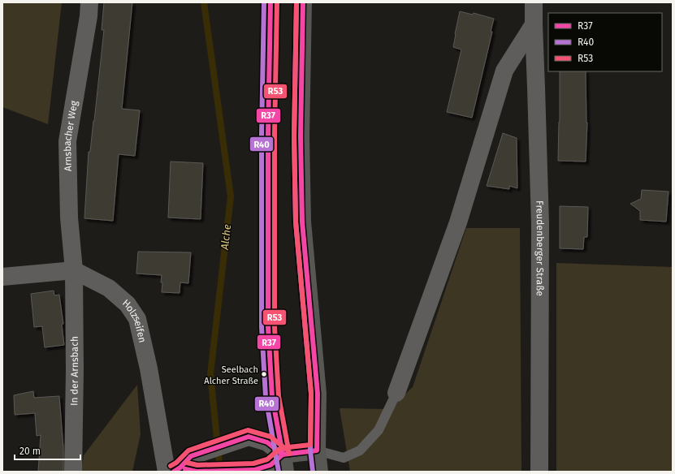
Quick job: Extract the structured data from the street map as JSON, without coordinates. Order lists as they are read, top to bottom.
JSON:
{
  "streets": {
    "street": [
      "Arnsbacher Weg",
      "Freudenberger Straße",
      "Holzseifen",
      "In der Arnsbach"
    ]
  },
  "crossings": [
    ["Arnsbacher Weg", "Holzseifen"],
    ["Arnsbacher Weg", "In der Arnsbach"],
    ["Holzseifen", "In der Arnsbach"]
  ],
  "water": ["Alche"],
  "places": ["Seelbach Alcher Straße"],
  "lines": ["transit line R37", "transit line R40", "transit line R53"],
  "legend": ["R37", "R40", "R53"],
  "scale_bar": "20 m"
}
